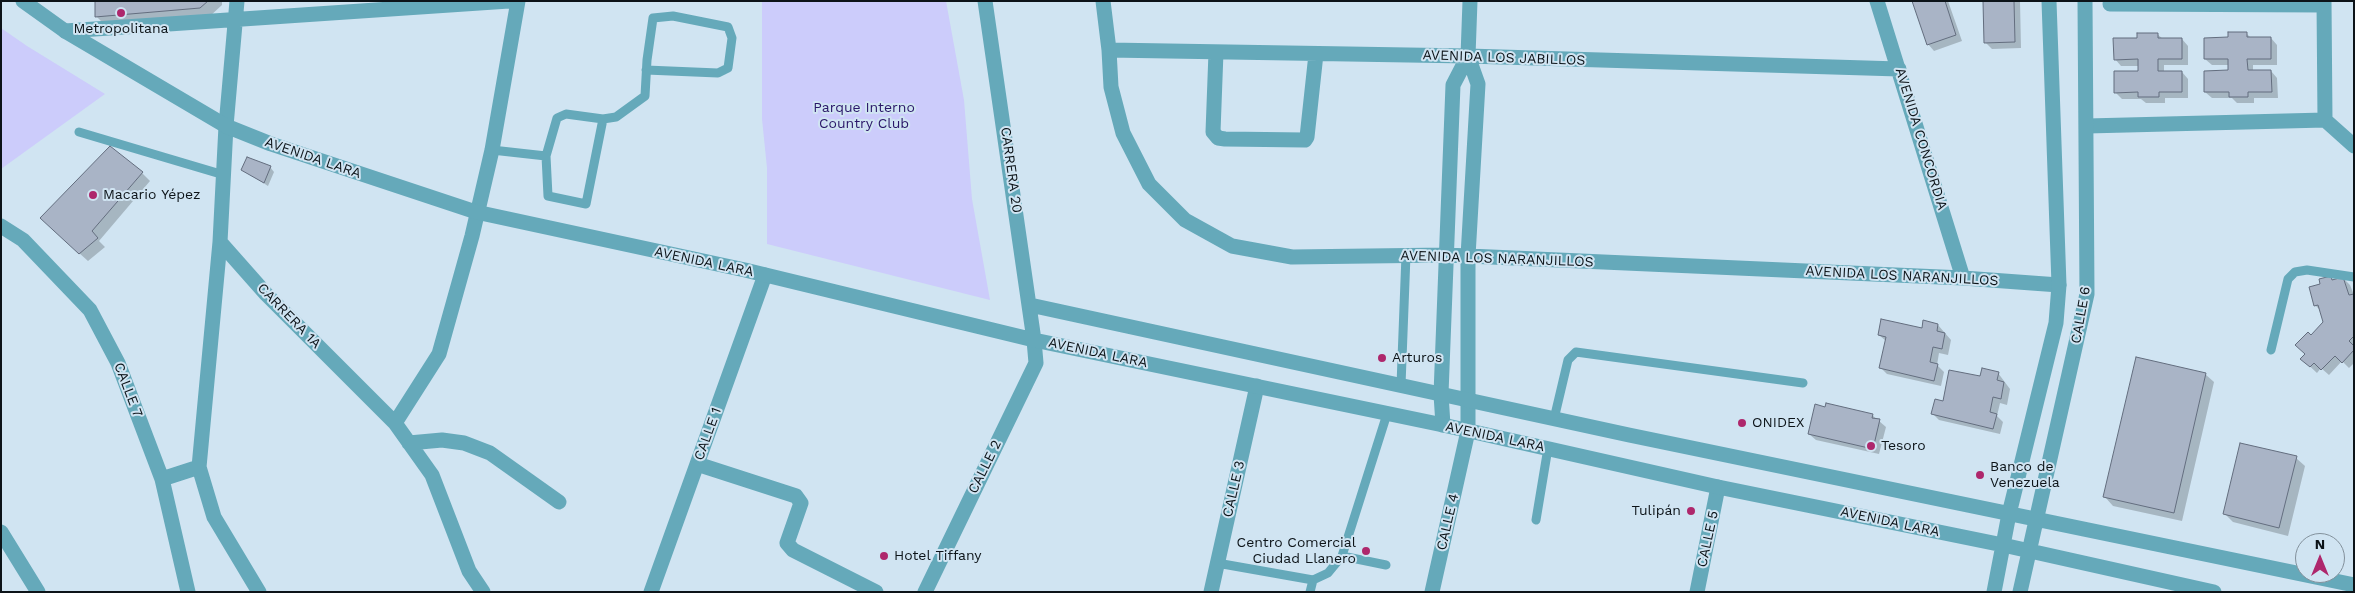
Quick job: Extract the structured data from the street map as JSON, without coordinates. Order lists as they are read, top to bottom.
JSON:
{
  "streets": {
    "street": [
      "AVENIDA LOS JABILLOS",
      "AVENIDA CONCORDIA",
      "AVENIDA LARA",
      "CARRERA 20",
      "AVENIDA LOS NARANJILLOS",
      "CALLE 6",
      "CARRERA 1A",
      "CALLE 7",
      "CALLE 1",
      "CALLE 2",
      "CALLE 3",
      "CALLE 4",
      "CALLE 5"
    ]
  },
  "crossings": [
    ["AVENIDA LOS JABILLOS", "AVENIDA CONCORDIA"],
    ["AVENIDA LOS JABILLOS", "AVENIDA LOS NARANJILLOS"],
    ["AVENIDA LOS JABILLOS", "CALLE 4"],
    ["AVENIDA CONCORDIA", "AVENIDA LOS NARANJILLOS"],
    ["AVENIDA LARA", "CARRERA 20"],
    ["AVENIDA LARA", "CALLE 6"],
    ["AVENIDA LARA", "CALLE 1"],
    ["AVENIDA LARA", "CALLE 2"],
    ["AVENIDA LARA", "CALLE 3"],
    ["AVENIDA LARA", "CALLE 4"],
    ["AVENIDA LARA", "CALLE 5"],
    ["CARRERA 20", "CALLE 2"],
    ["AVENIDA LOS NARANJILLOS", "CALLE 4"]
  ],
  "parks": ["Parque Interno Country Club"],
  "places": [
    "Metropolitana",
    "Macario Yépez",
    "Arturos",
    "ONIDEX",
    "Tesoro",
    "Banco de Venezuela",
    "Tulipán",
    "Centro Comercial Ciudad Llanero",
    "Hotel Tiffany"
  ],
  "north": "top"
}
